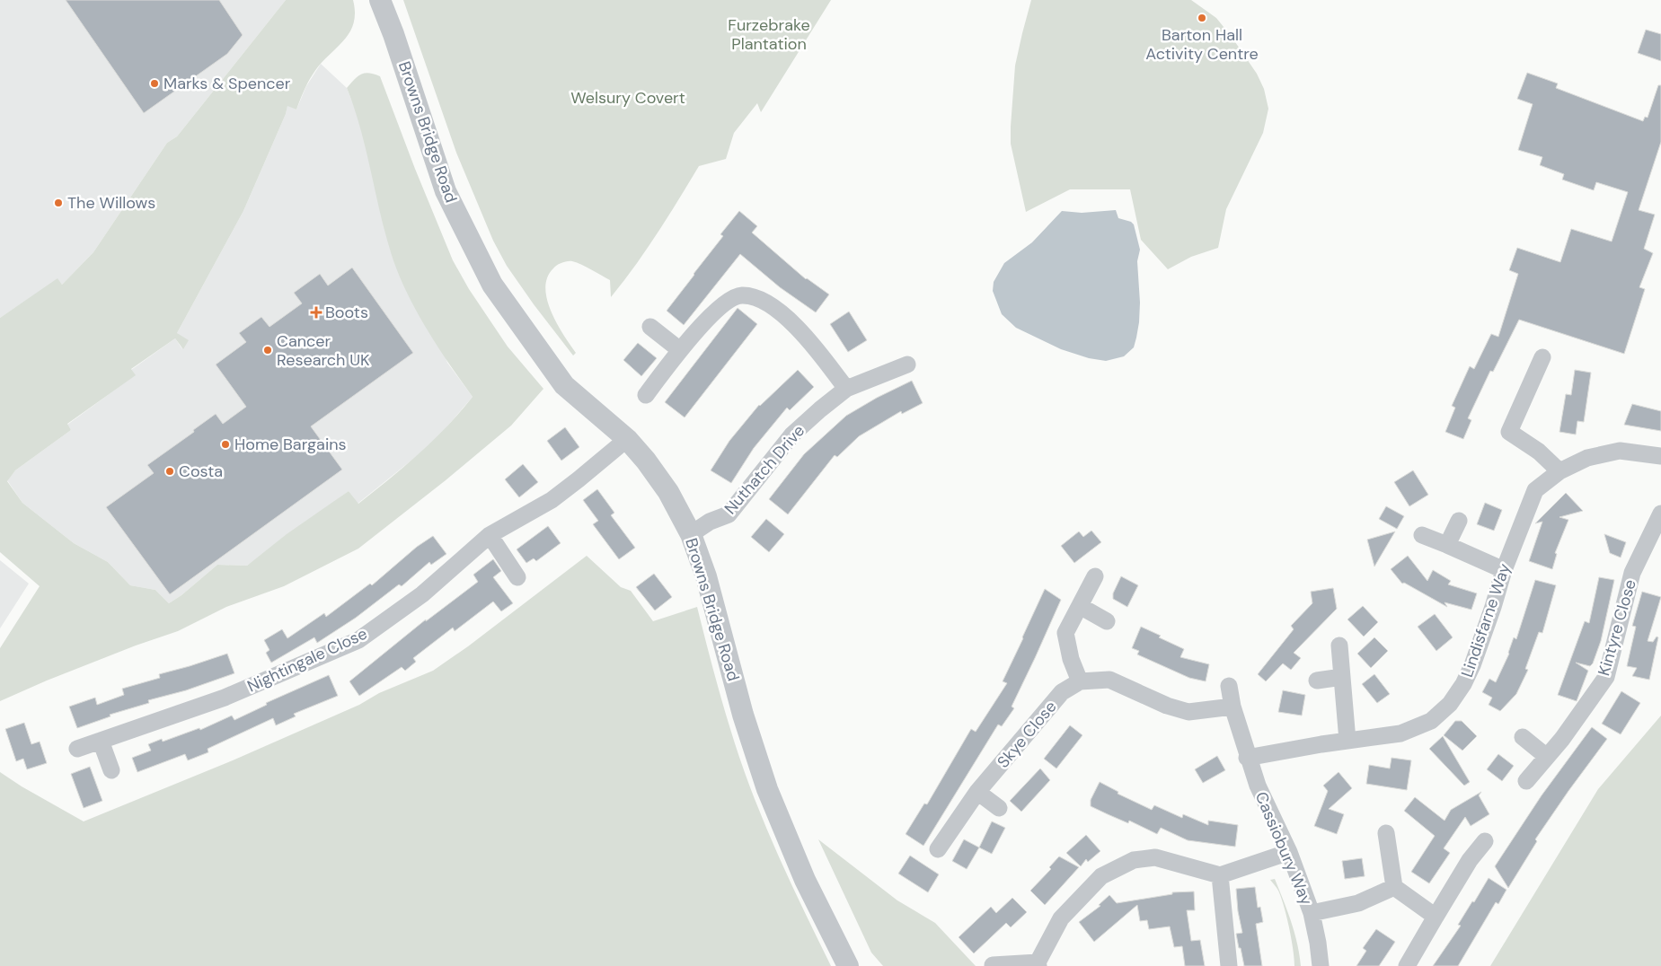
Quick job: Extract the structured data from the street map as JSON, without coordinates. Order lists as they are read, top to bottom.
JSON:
{
  "streets": {
    "street": [
      "Browns Bridge Road",
      "Nuthatch Drive",
      "Lindisfarne Way",
      "Kintyre Close",
      "Nightingale Close",
      "Skye Close",
      "Cassiobury Way"
    ]
  },
  "crossings": [
    ["Browns Bridge Road", "Nuthatch Drive"],
    ["Browns Bridge Road", "Nightingale Close"],
    ["Lindisfarne Way", "Cassiobury Way"]
  ],
  "parks": ["Furzebrake Plantation", "Welsury Covert"],
  "places": {
    "other": [
      "Barton Hall Activity Centre",
      "Marks & Spencer",
      "The Willows",
      "Cancer Research UK",
      "Home Bargains",
      "Costa"
    ],
    "health": ["Boots"]
  }
}
